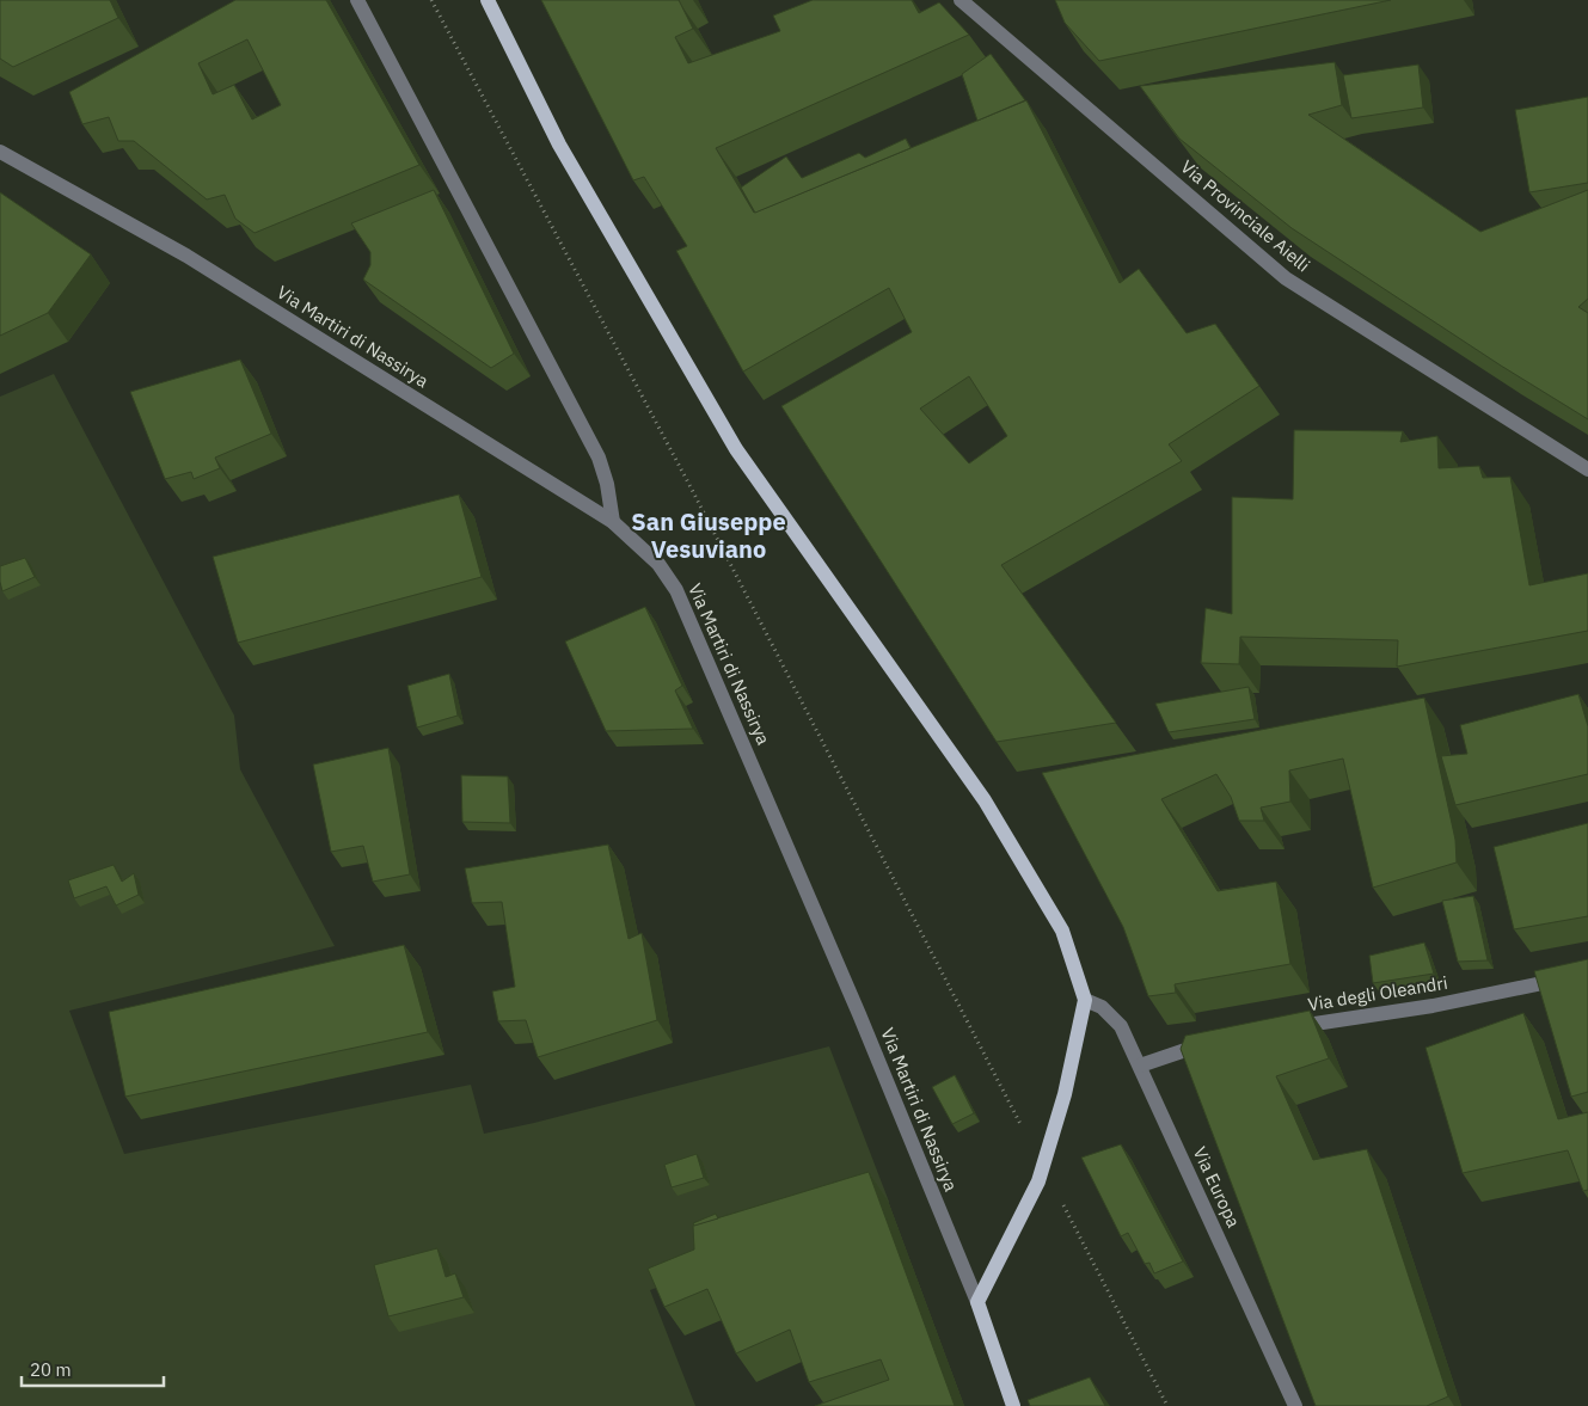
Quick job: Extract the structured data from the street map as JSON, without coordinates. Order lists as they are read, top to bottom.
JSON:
{
  "streets": {
    "street": [
      "Via Provinciale Aielli",
      "Via Martiri di Nassirya",
      "Via degli Oleandri",
      "Via Europa"
    ]
  },
  "districts": ["San Giuseppe Vesuviano"],
  "scale_bar": "20 m"
}
